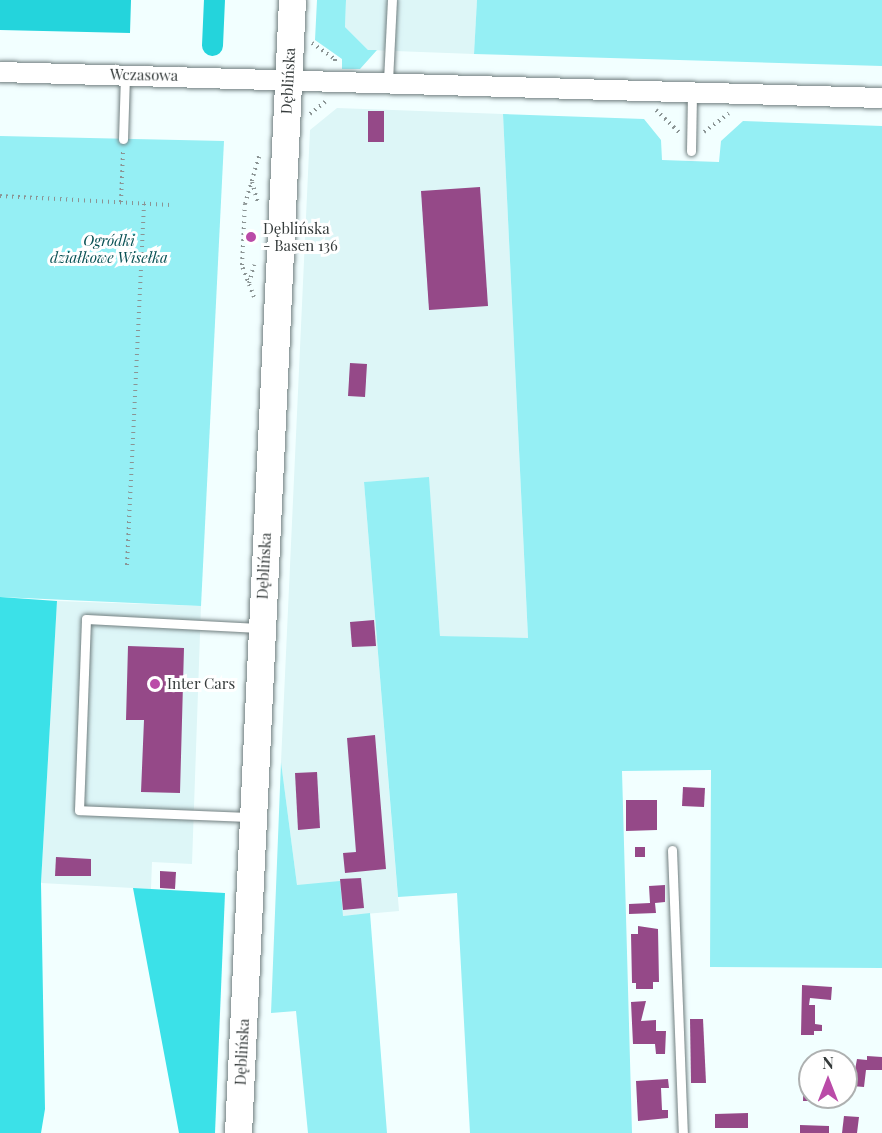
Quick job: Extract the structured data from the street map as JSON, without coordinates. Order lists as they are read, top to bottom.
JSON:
{
  "streets": {
    "main road": ["Dęblińska"],
    "street": ["Wczasowa"]
  },
  "crossings": [
    ["Wczasowa", "Dęblińska"]
  ],
  "parks": ["Ogródki działkowe Wisełka"],
  "places": ["Dęblińska - Basen 136", "Inter Cars"],
  "north": "top"
}
